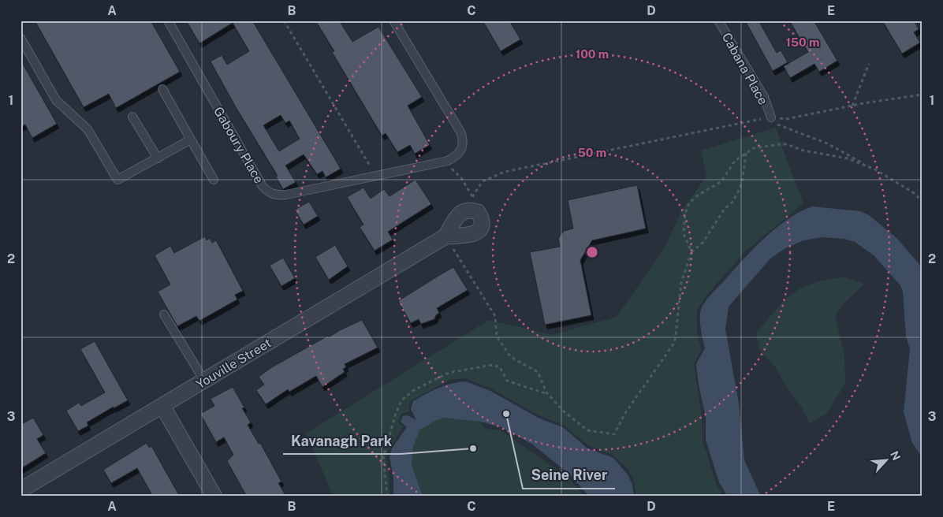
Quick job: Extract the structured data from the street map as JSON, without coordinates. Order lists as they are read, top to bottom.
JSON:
{
  "streets": {
    "street": ["Youville Street"],
    "lane": ["Cabana Place", "Gaboury Place"]
  },
  "places": ["Seine River", "Kavanagh Park"],
  "north": "top right",
  "grid": {
    "columns": [
      "A",
      "B",
      "C",
      "D",
      "E"
    ],
    "rows": ["1", "2", "3"]
  },
  "rings": ["150 m", "100 m", "50 m"]
}
